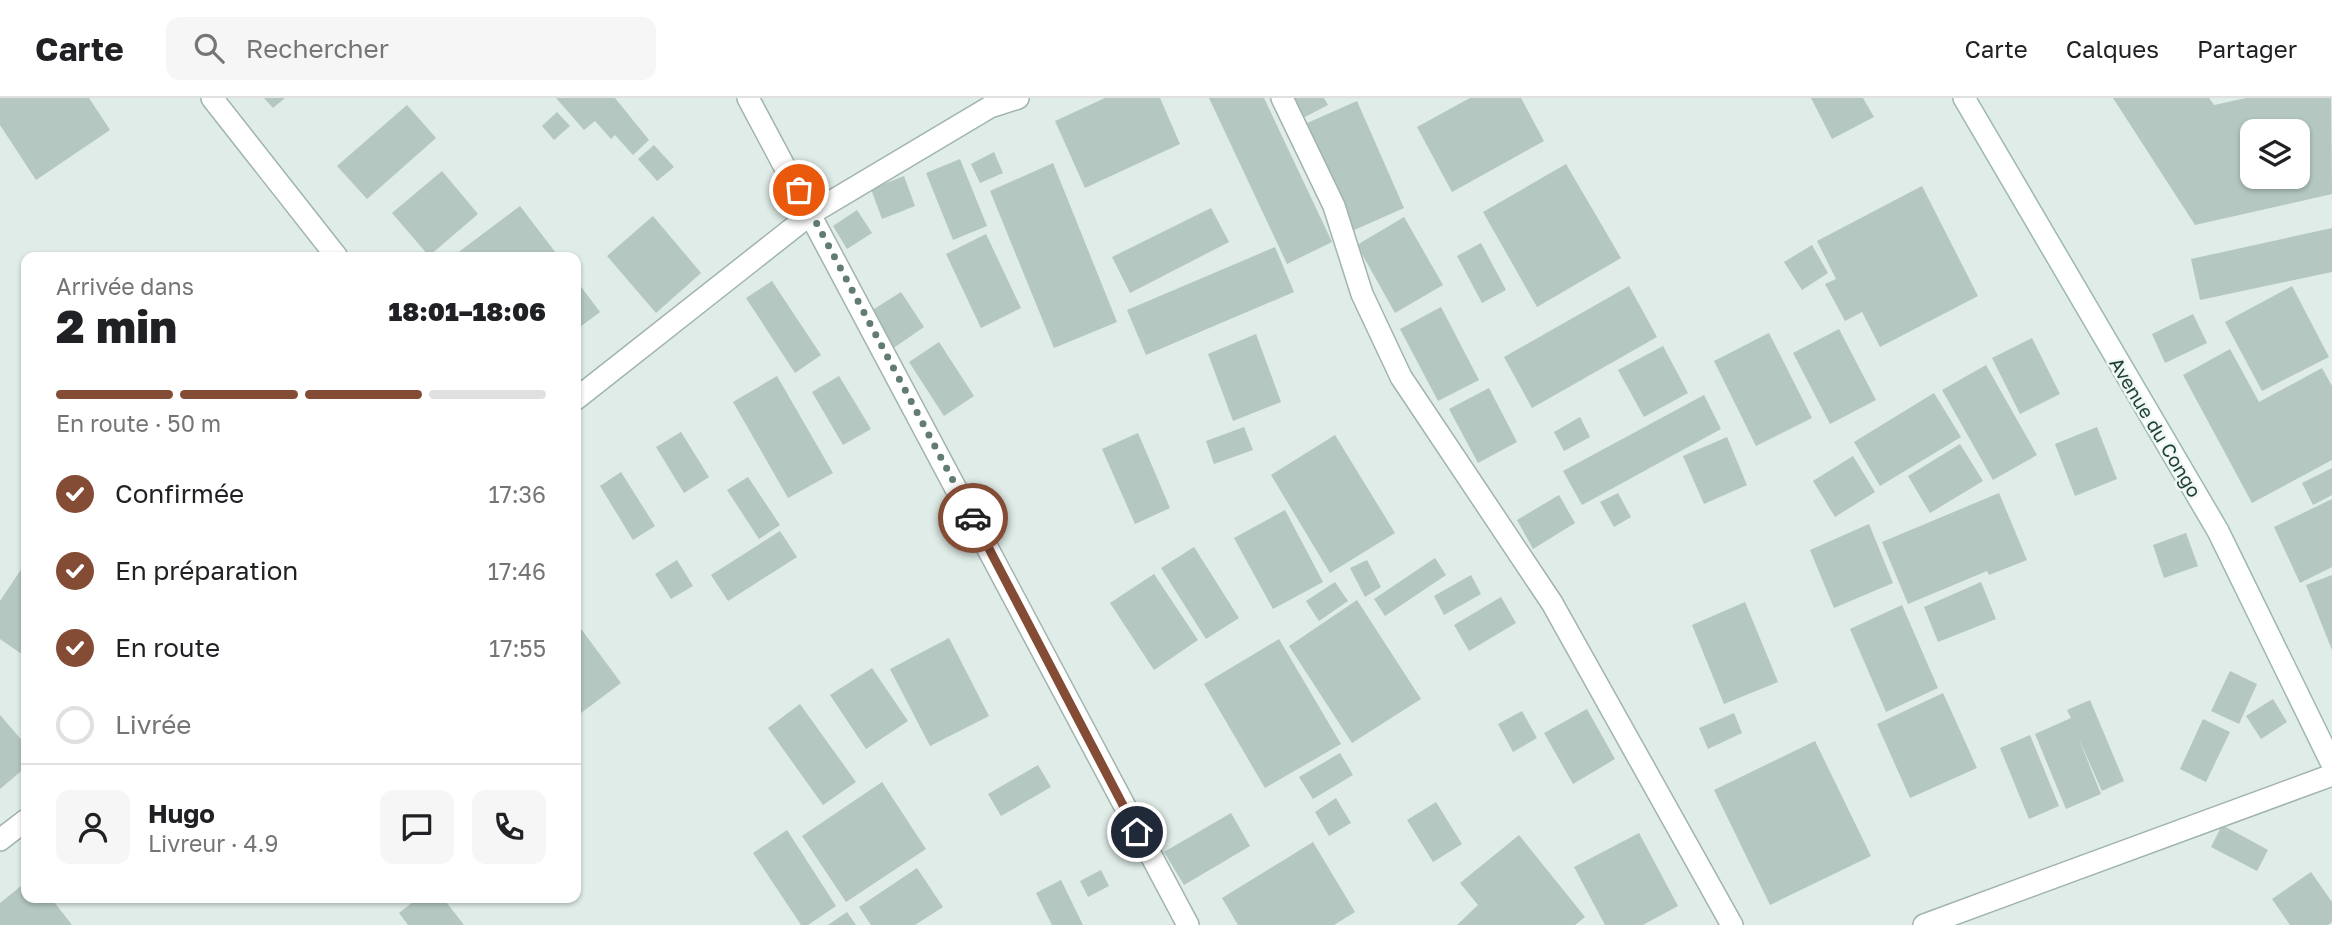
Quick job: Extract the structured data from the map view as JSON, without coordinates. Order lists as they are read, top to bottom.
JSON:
{
  "streets": {
    "street": ["Avenue du Congo"]
  },
  "page": {
    "header": "Carte",
    "search": "Rechercher",
    "nav": ["Carte", "Calques", "Partager"],
    "heading": ["2 min", "Arrivée dans", "18:01–18:06"],
    "panel": ["Hugo", "Livreur · 4.9"],
    "bar": "En route · 50 m",
    "list": [
      ["Confirmée", "17:36"],
      ["En préparation", "17:46"],
      ["En route", "17:55"],
      "Livrée"
    ]
  }
}
